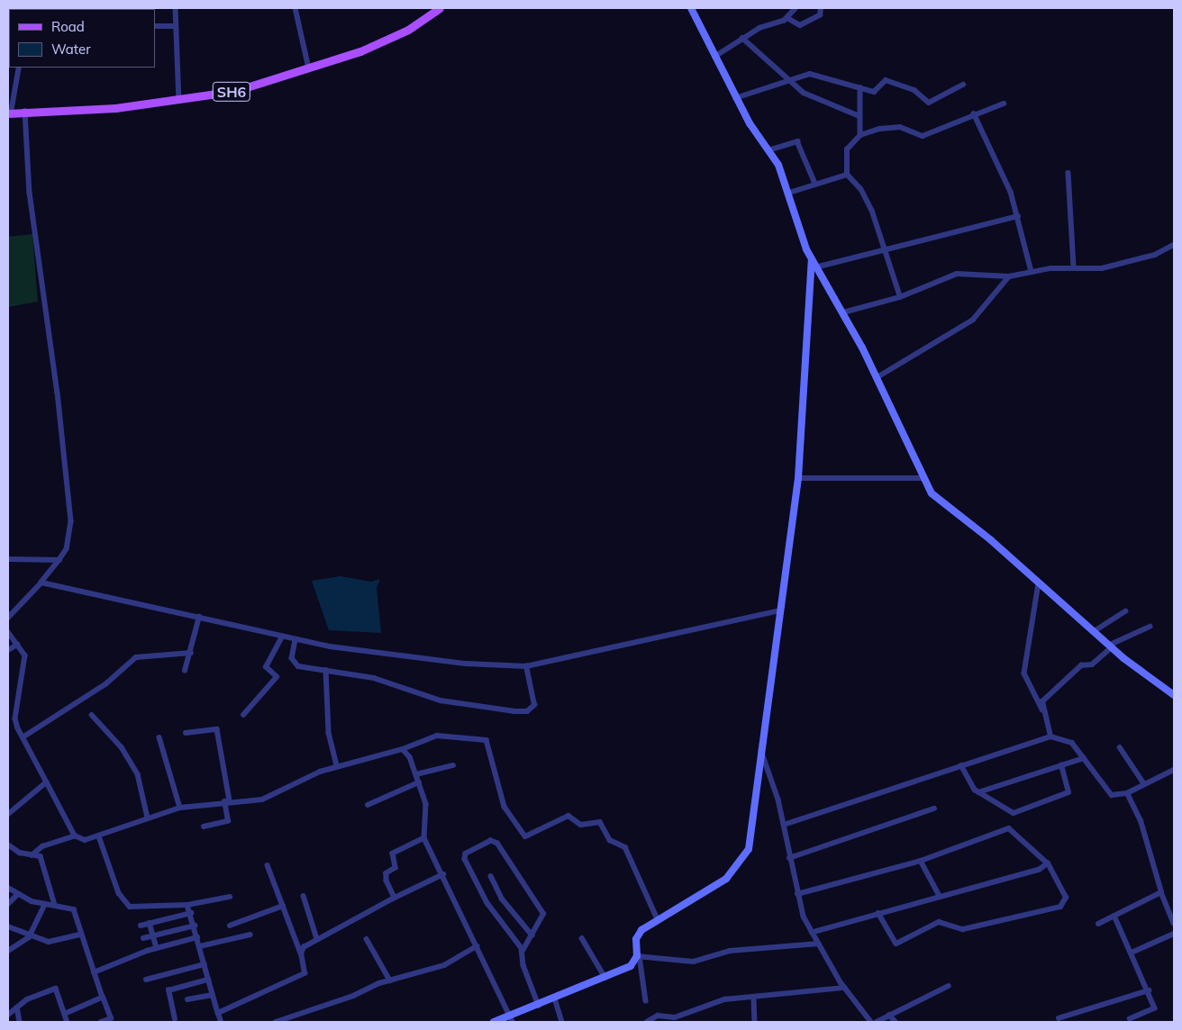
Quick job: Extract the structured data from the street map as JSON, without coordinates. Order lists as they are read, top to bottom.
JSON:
{
  "streets": {
    "main road": ["SH6"]
  },
  "legend": ["Road", "Water"]
}
